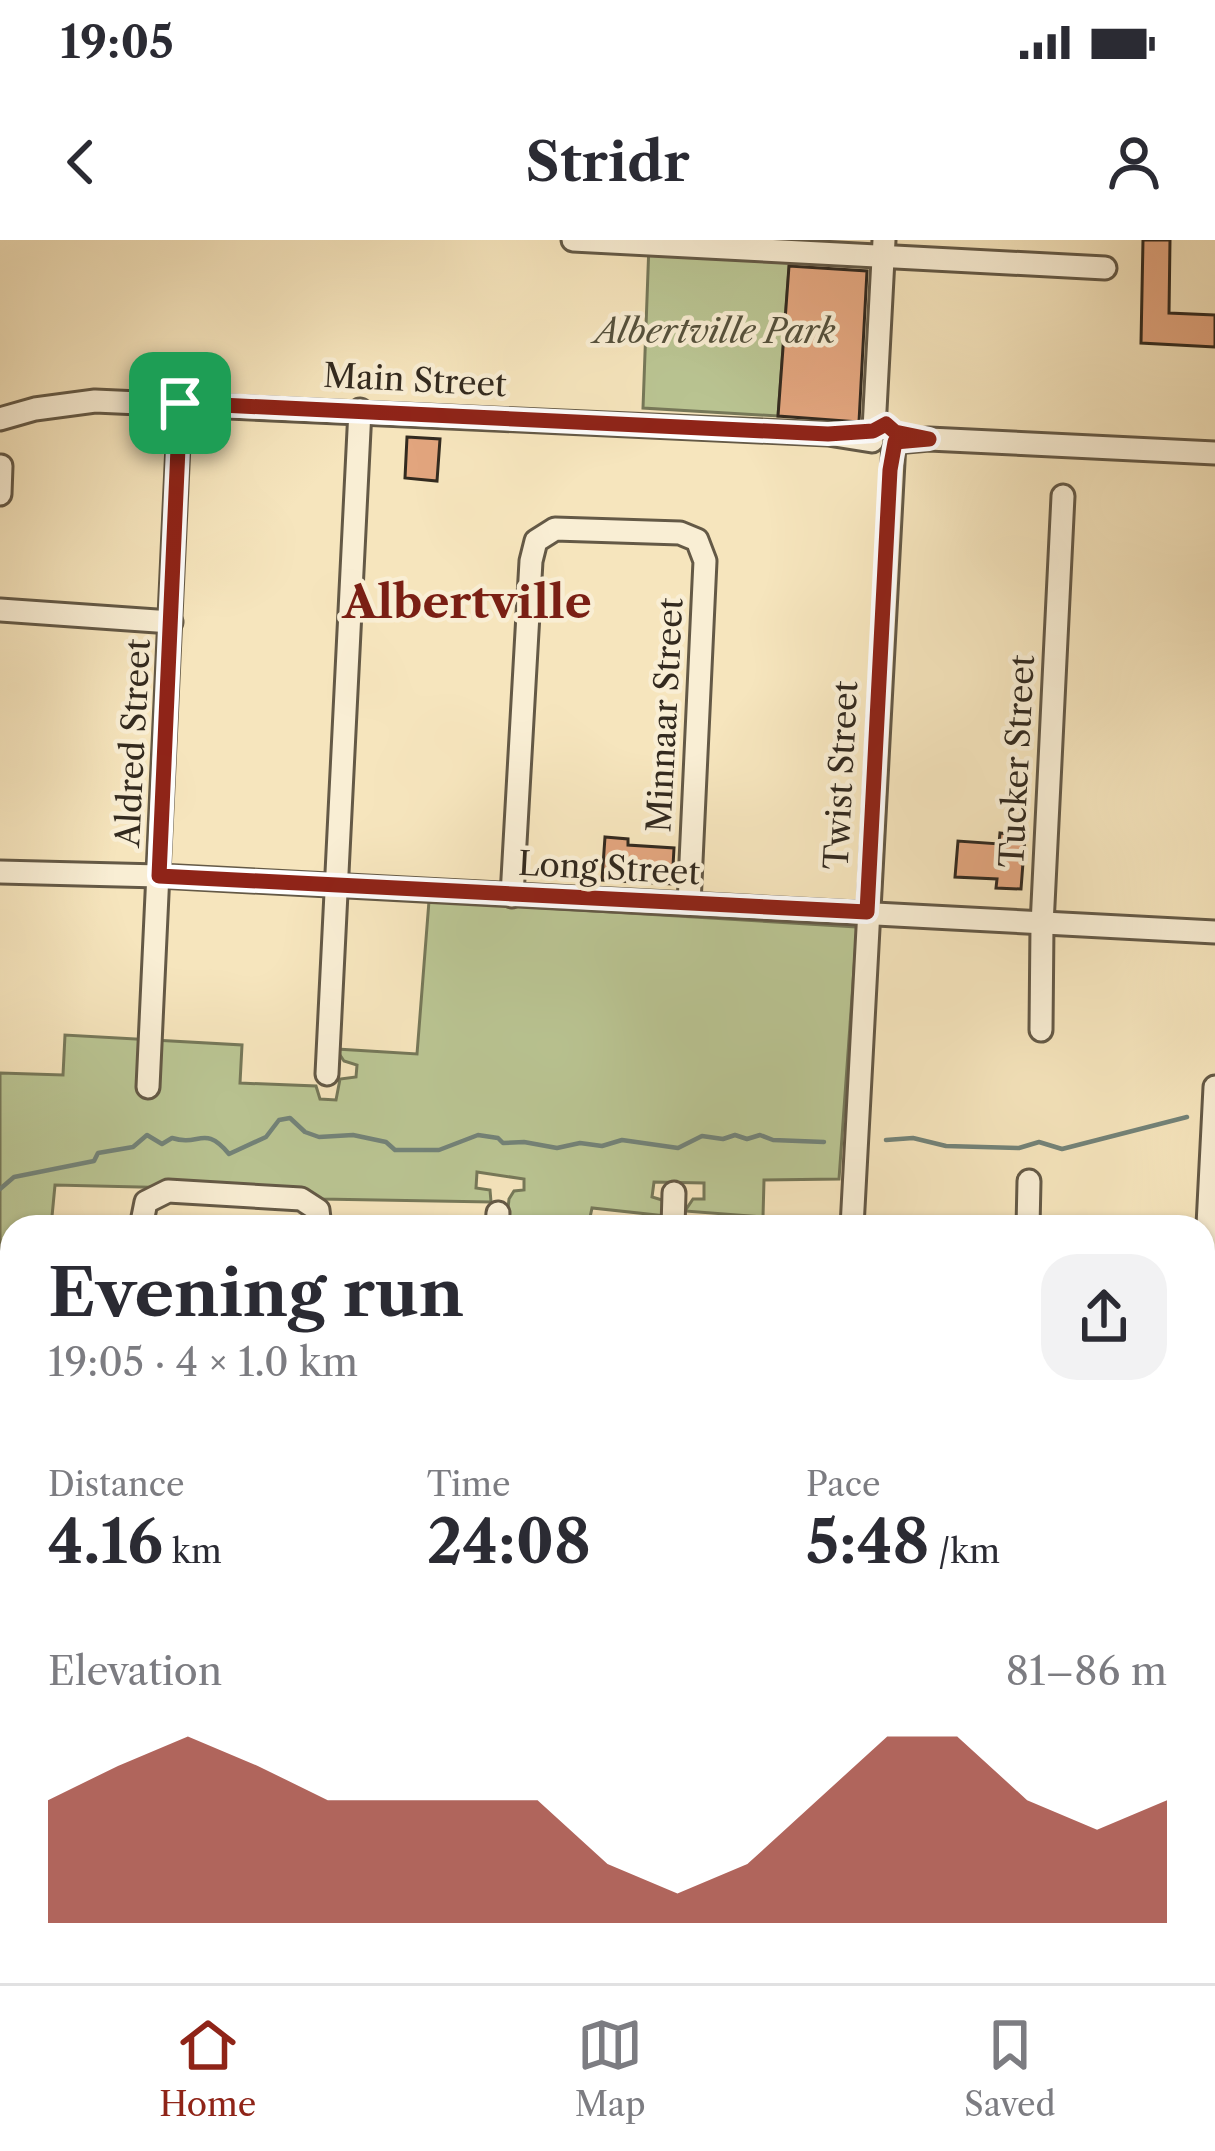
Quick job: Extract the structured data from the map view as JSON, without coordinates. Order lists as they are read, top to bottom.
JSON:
{
  "streets": {
    "street": [
      "Main Street",
      "Minnaar Street",
      "Aldred Street",
      "Tucker Street",
      "Twist Street",
      "Long Street"
    ]
  },
  "crossings": [
    ["Main Street", "Aldred Street"],
    ["Main Street", "Twist Street"],
    ["Minnaar Street", "Long Street"],
    ["Aldred Street", "Long Street"],
    ["Tucker Street", "Long Street"],
    ["Twist Street", "Long Street"]
  ],
  "districts": ["Albertville"],
  "parks": ["Albertville Park"],
  "page": {
    "status": "19:05",
    "header": "Stridr",
    "heading": ["Evening run", "19:05 · 4 × 1.0 km"],
    "stats": [
      ["Distance", "4.16 km"],
      ["Time", "24:08"],
      ["Pace", "5:48 /km"]
    ],
    "chart": ["Elevation", "81–86 m"],
    "tabs": ["Home", "Map", "Saved"]
  }
}
